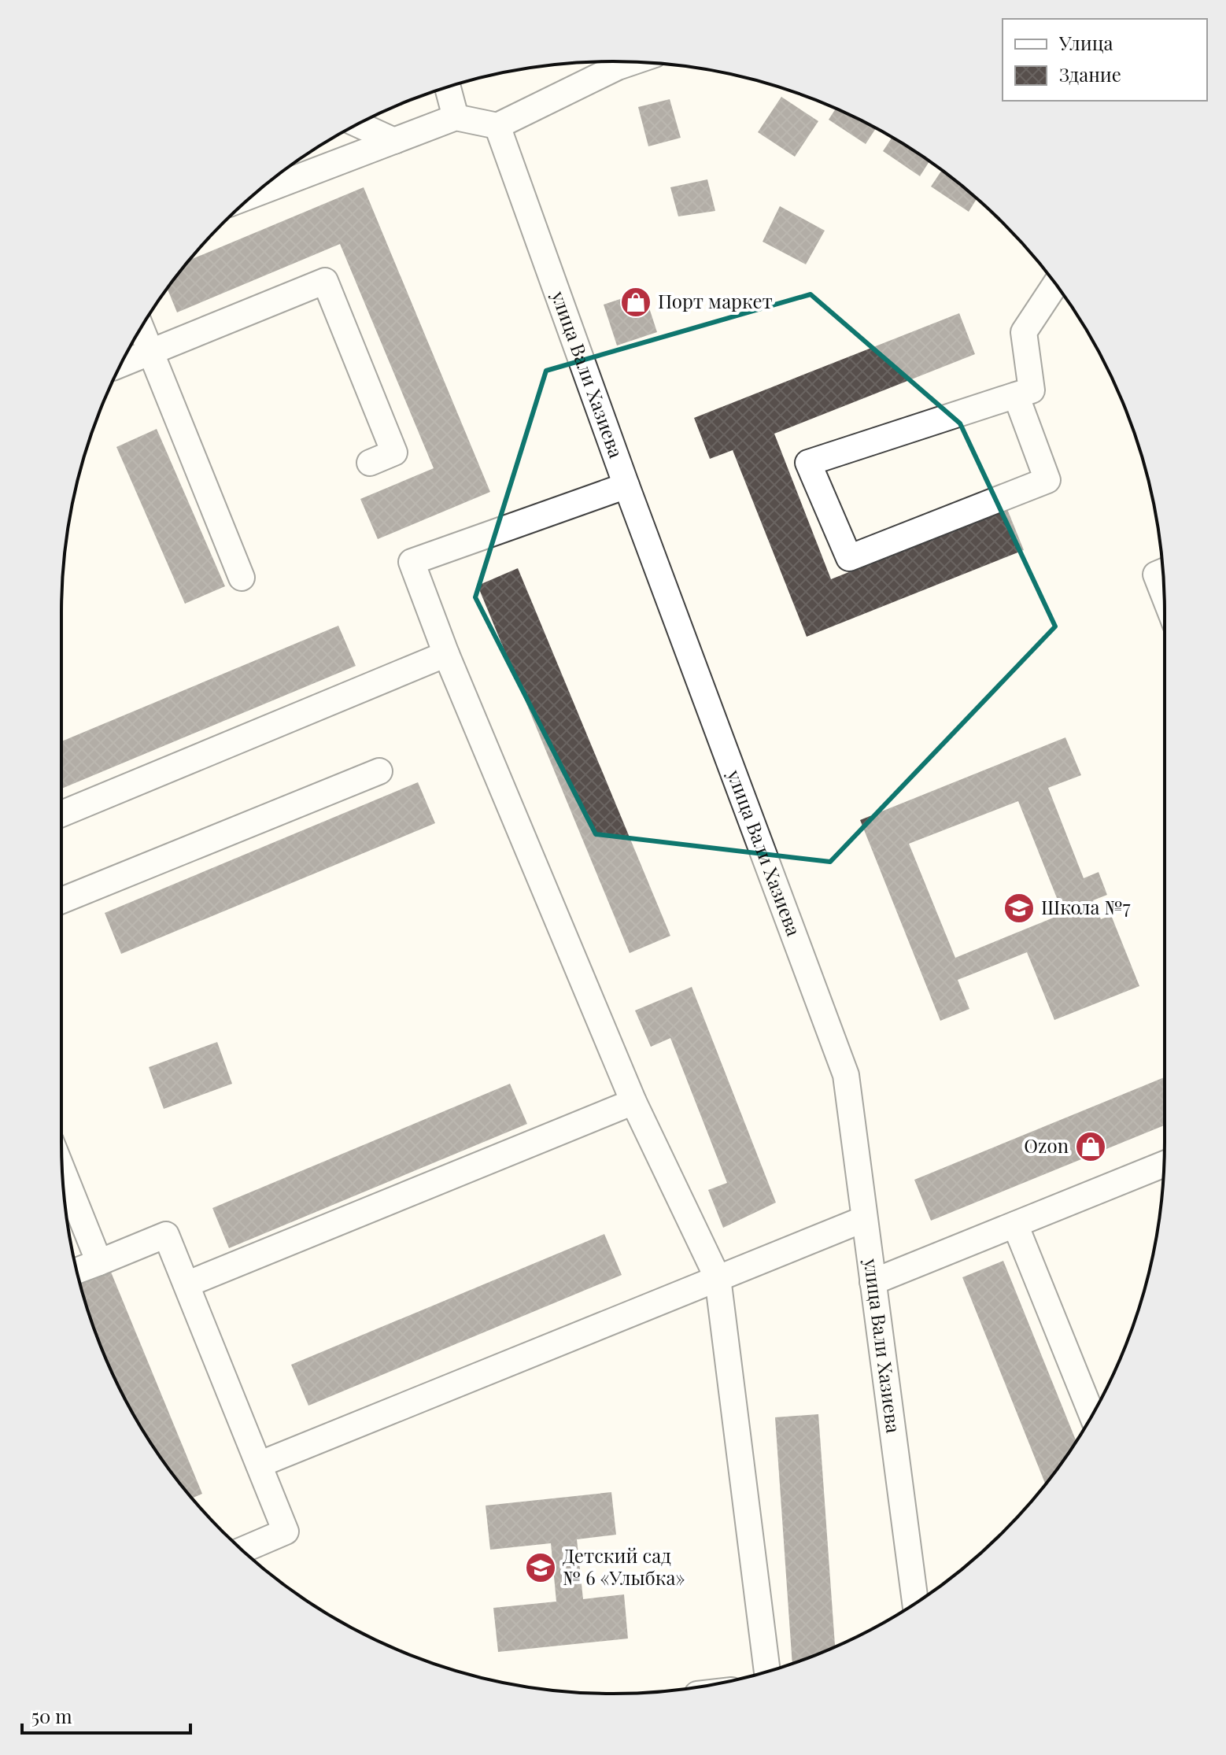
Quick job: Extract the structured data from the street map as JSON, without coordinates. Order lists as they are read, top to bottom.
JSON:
{
  "streets": {
    "street": ["улица Вали Хазиева"]
  },
  "places": {
    "shop": ["Порт маркет", "Ozon"],
    "school or university": ["Школа №7", "Детский сад № 6 «Улыбка»"]
  },
  "legend": ["Улица", "Здание"],
  "scale_bar": "50 m"
}
